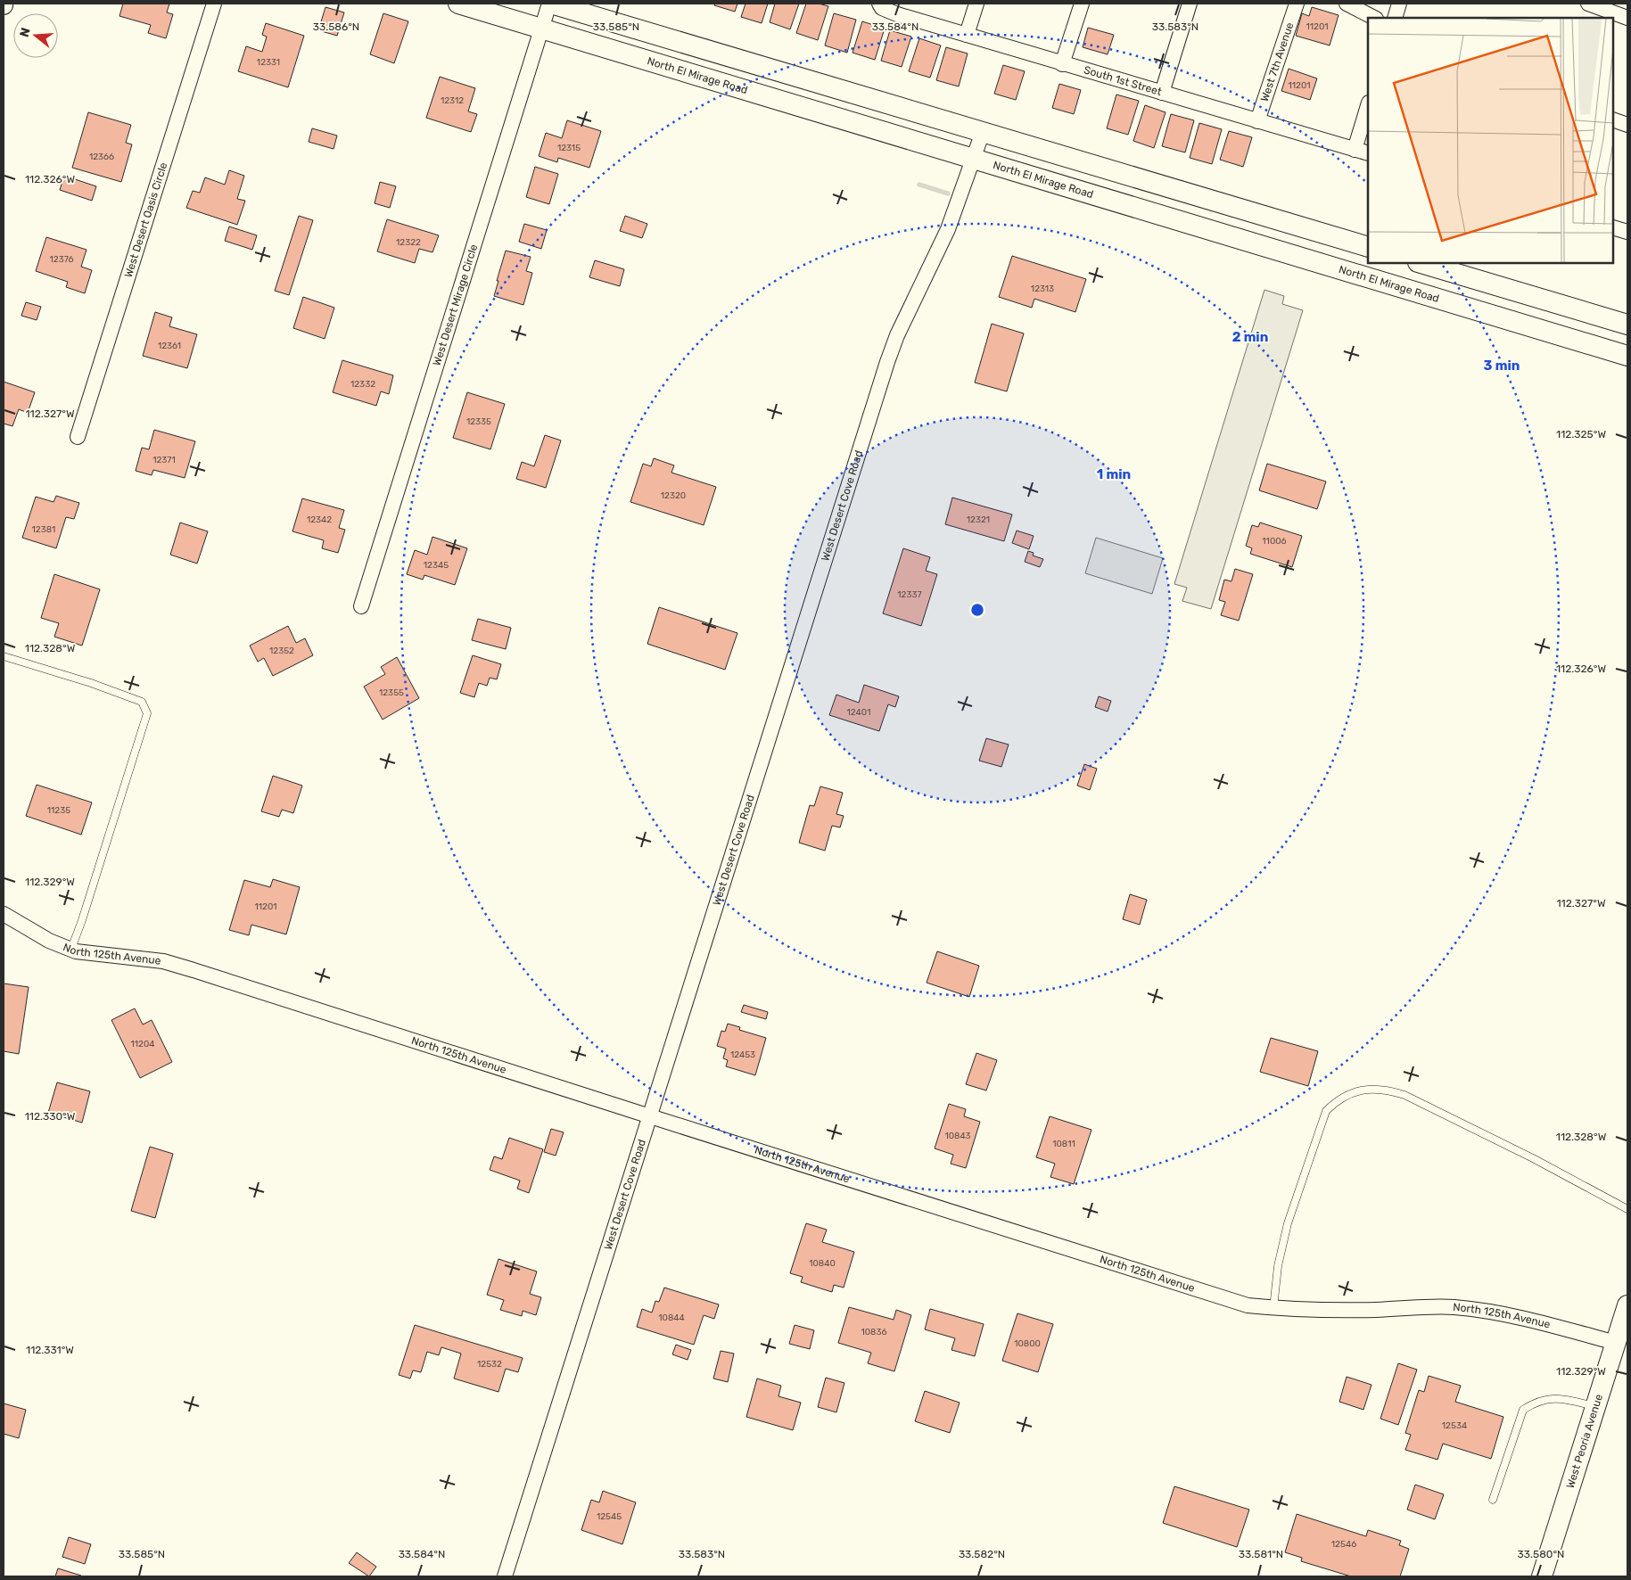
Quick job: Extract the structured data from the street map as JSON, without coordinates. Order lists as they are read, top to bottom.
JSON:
{
  "streets": {
    "main road": ["North El Mirage Road", "West Peoria Avenue"],
    "street": [
      "West 7th Avenue",
      "South 1st Street",
      "West Desert Oasis Circle",
      "West Desert Mirage Circle",
      "West Desert Cove Road",
      "North 125th Avenue"
    ]
  },
  "crossings": [
    ["West 7th Avenue", "South 1st Street"],
    ["North El Mirage Road", "West Desert Mirage Circle"],
    ["North El Mirage Road", "West Desert Cove Road"],
    ["West Desert Cove Road", "North 125th Avenue"],
    ["North 125th Avenue", "West Peoria Avenue"]
  ],
  "house_numbers": [
    "11201",
    "12331",
    "11201",
    "12312",
    "12315",
    "12366",
    "12322",
    "12376",
    "12313",
    "12361",
    "12332",
    "12335",
    "12371",
    "12320",
    "12342",
    "12321",
    "12381",
    "11006",
    "12345",
    "12337",
    "12352",
    "12355",
    "12401",
    "11235",
    "11201",
    "11204",
    "12453",
    "10843",
    "10811",
    "10840",
    "10844",
    "10836",
    "10800",
    "12532",
    "12534",
    "12545",
    "12546"
  ],
  "north": "left",
  "coordinates": [
    "33.586°N",
    "33.585°N",
    "33.584°N",
    "33.583°N",
    "112.326°W",
    "112.327°W",
    "112.325°W",
    "112.328°W",
    "112.329°W",
    "112.330°W",
    "112.331°W",
    "33.582°N",
    "33.581°N",
    "33.580°N"
  ],
  "rings": ["2 min", "3 min", "1 min"]
}
